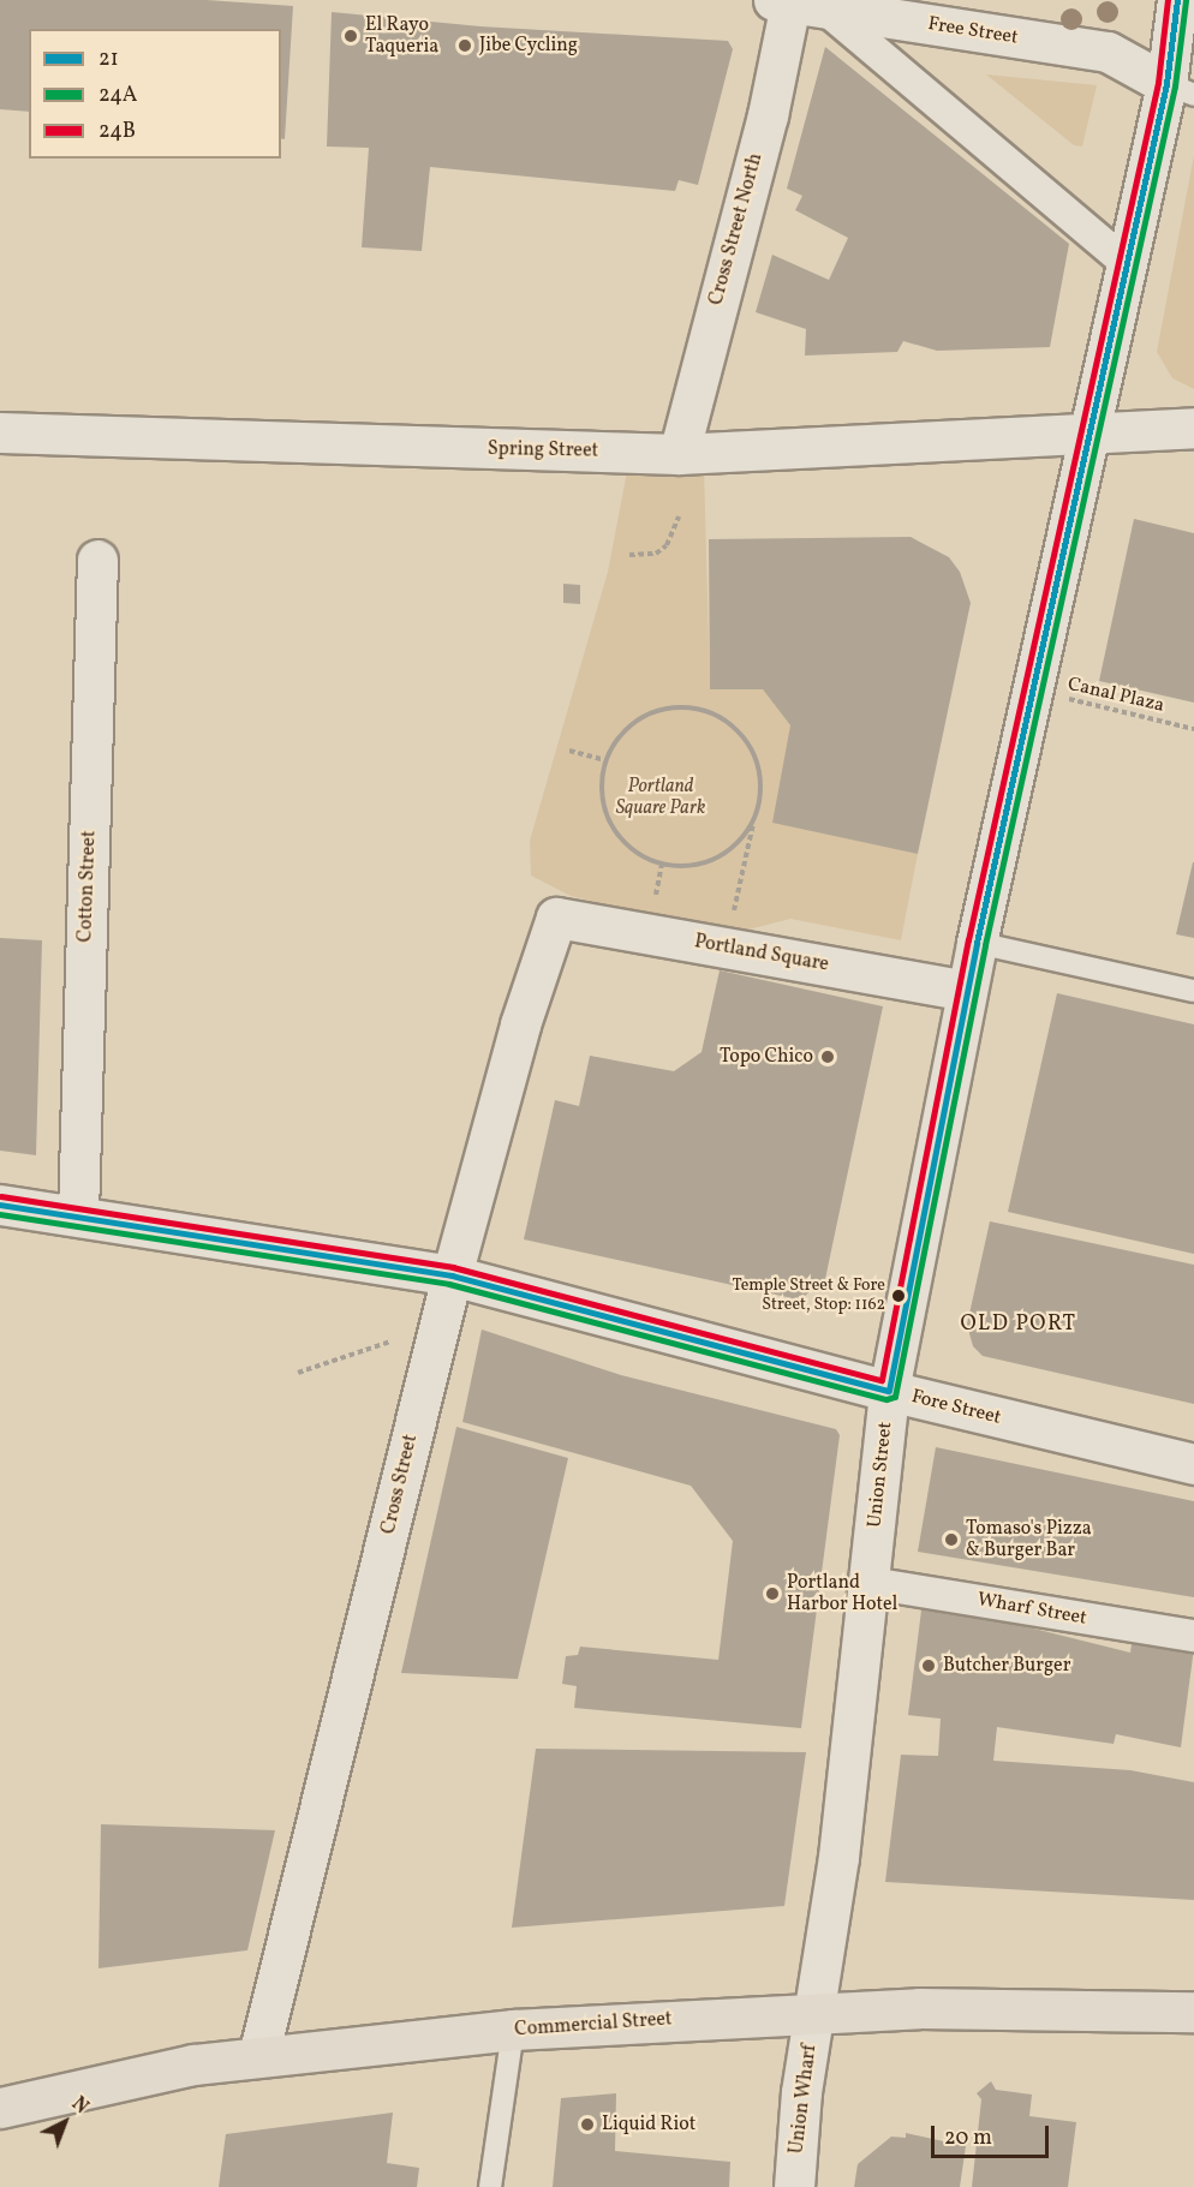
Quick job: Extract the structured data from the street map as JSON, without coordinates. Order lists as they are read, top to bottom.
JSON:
{
  "streets": {
    "main road": ["Commercial Street"],
    "street": [
      "Free Street",
      "Cross Street North",
      "Spring Street",
      "Cotton Street",
      "Portland Square",
      "Fore Street",
      "Union Street",
      "Cross Street",
      "Wharf Street",
      "Union Wharf"
    ],
    "path": ["Canal Plaza"]
  },
  "crossings": [
    ["Free Street", "Cross Street North"],
    ["Free Street", "Union Street"],
    ["Cross Street North", "Spring Street"],
    ["Spring Street", "Union Street"],
    ["Canal Plaza", "Union Street"],
    ["Cotton Street", "Fore Street"],
    ["Portland Square", "Union Street"],
    ["Portland Square", "Cross Street"],
    ["Fore Street", "Union Street"],
    ["Fore Street", "Cross Street"],
    ["Union Street", "Wharf Street"],
    ["Union Street", "Commercial Street"],
    ["Union Street", "Union Wharf"],
    ["Cross Street", "Commercial Street"],
    ["Commercial Street", "Union Wharf"]
  ],
  "districts": ["OLD PORT"],
  "parks": ["Portland Square Park"],
  "places": [
    "El Rayo Taqueria",
    "Jibe Cycling",
    "Topo Chico",
    "Temple Street & Fore Street, Stop: 1162",
    "Tomaso's Pizza & Burger Bar",
    "Portland Harbor Hotel",
    "Butcher Burger",
    "Liquid Riot"
  ],
  "lines": ["transit line 21", "transit line 24B", "transit line 24A"],
  "legend": ["21", "24A", "24B"],
  "scale_bar": "20 m",
  "north": "top right"
}
